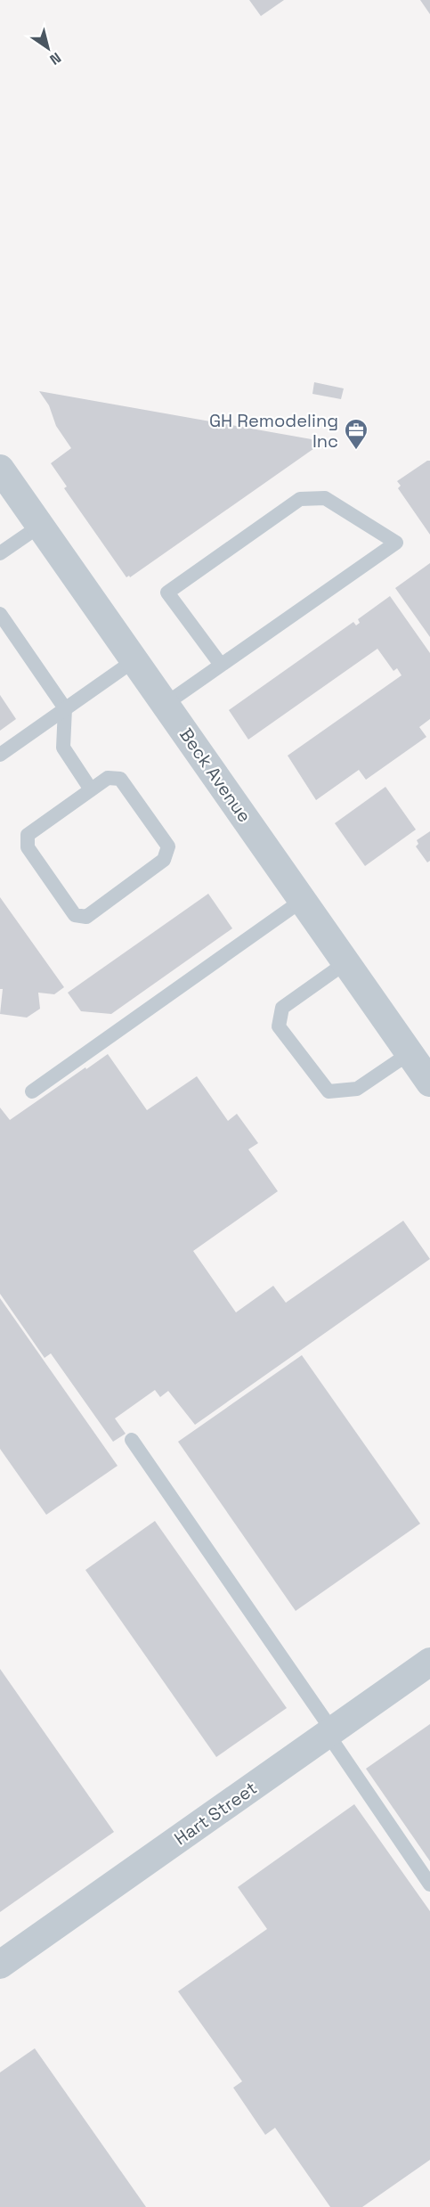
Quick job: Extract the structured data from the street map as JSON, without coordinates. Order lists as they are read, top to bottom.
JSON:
{
  "streets": {
    "street": ["Beck Avenue", "Hart Street"]
  },
  "places": {
    "office": ["GH Remodeling Inc"]
  },
  "north": "bottom right"
}
